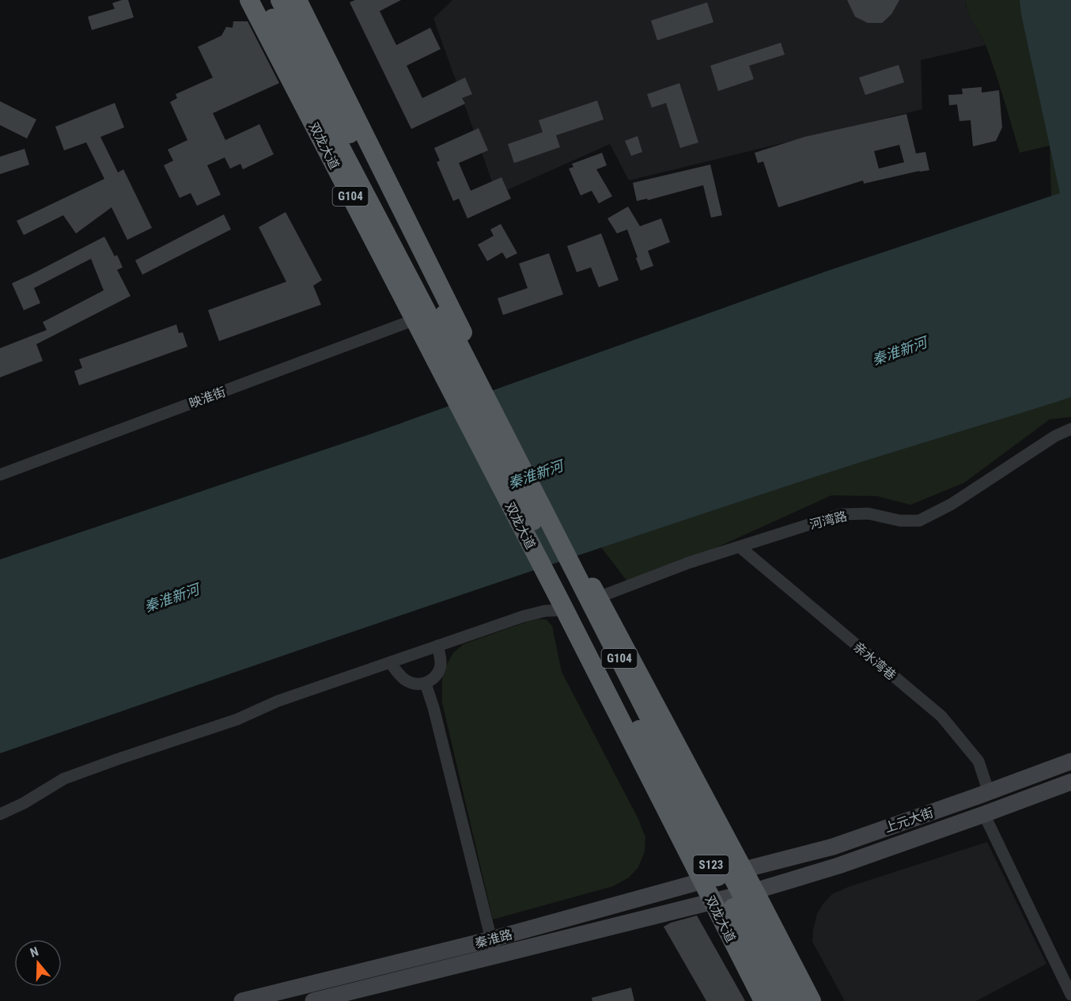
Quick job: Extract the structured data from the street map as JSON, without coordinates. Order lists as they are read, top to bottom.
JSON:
{
  "streets": {
    "highway": ["双龙大道", "G104", "S123"],
    "main road": ["上元大街", "秦淮路"],
    "street": ["映淮街", "河湾路", "亲水湾巷"]
  },
  "crossings": [
    ["双龙大道", "G104"],
    ["双龙大道", "映淮街"],
    ["双龙大道", "秦淮路"],
    ["G104", "映淮街"],
    ["G104", "河湾路"],
    ["G104", "上元大街"],
    ["G104", "S123"],
    ["G104", "秦淮路"],
    ["河湾路", "亲水湾巷"],
    ["亲水湾巷", "上元大街"],
    ["上元大街", "秦淮路"]
  ],
  "water": ["秦淮新河"],
  "north": "top"
}
